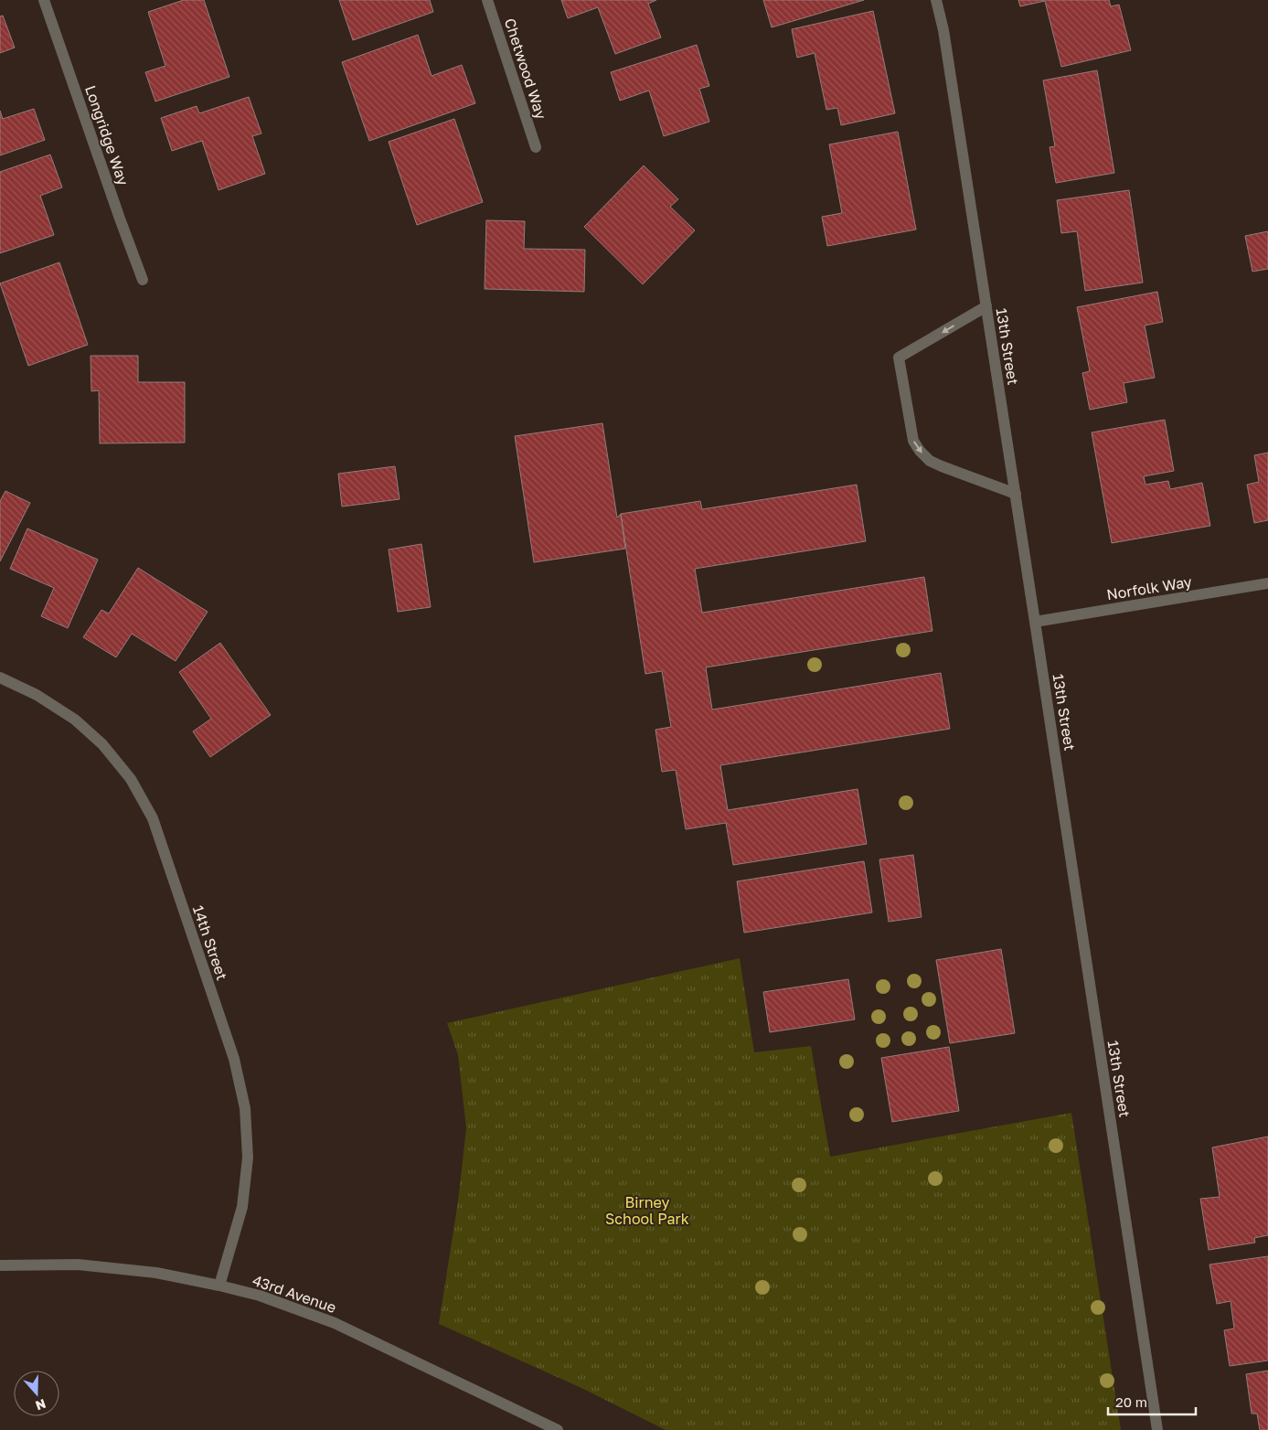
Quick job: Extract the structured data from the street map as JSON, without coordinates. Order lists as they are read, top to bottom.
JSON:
{
  "streets": {
    "street": [
      "Chetwood Way",
      "Longridge Way",
      "13th Street",
      "Norfolk Way",
      "14th Street",
      "43rd Avenue"
    ]
  },
  "crossings": [
    ["13th Street", "Norfolk Way"],
    ["14th Street", "43rd Avenue"]
  ],
  "parks": ["Birney School Park"],
  "scale_bar": "20 m",
  "north": "bottom"
}
